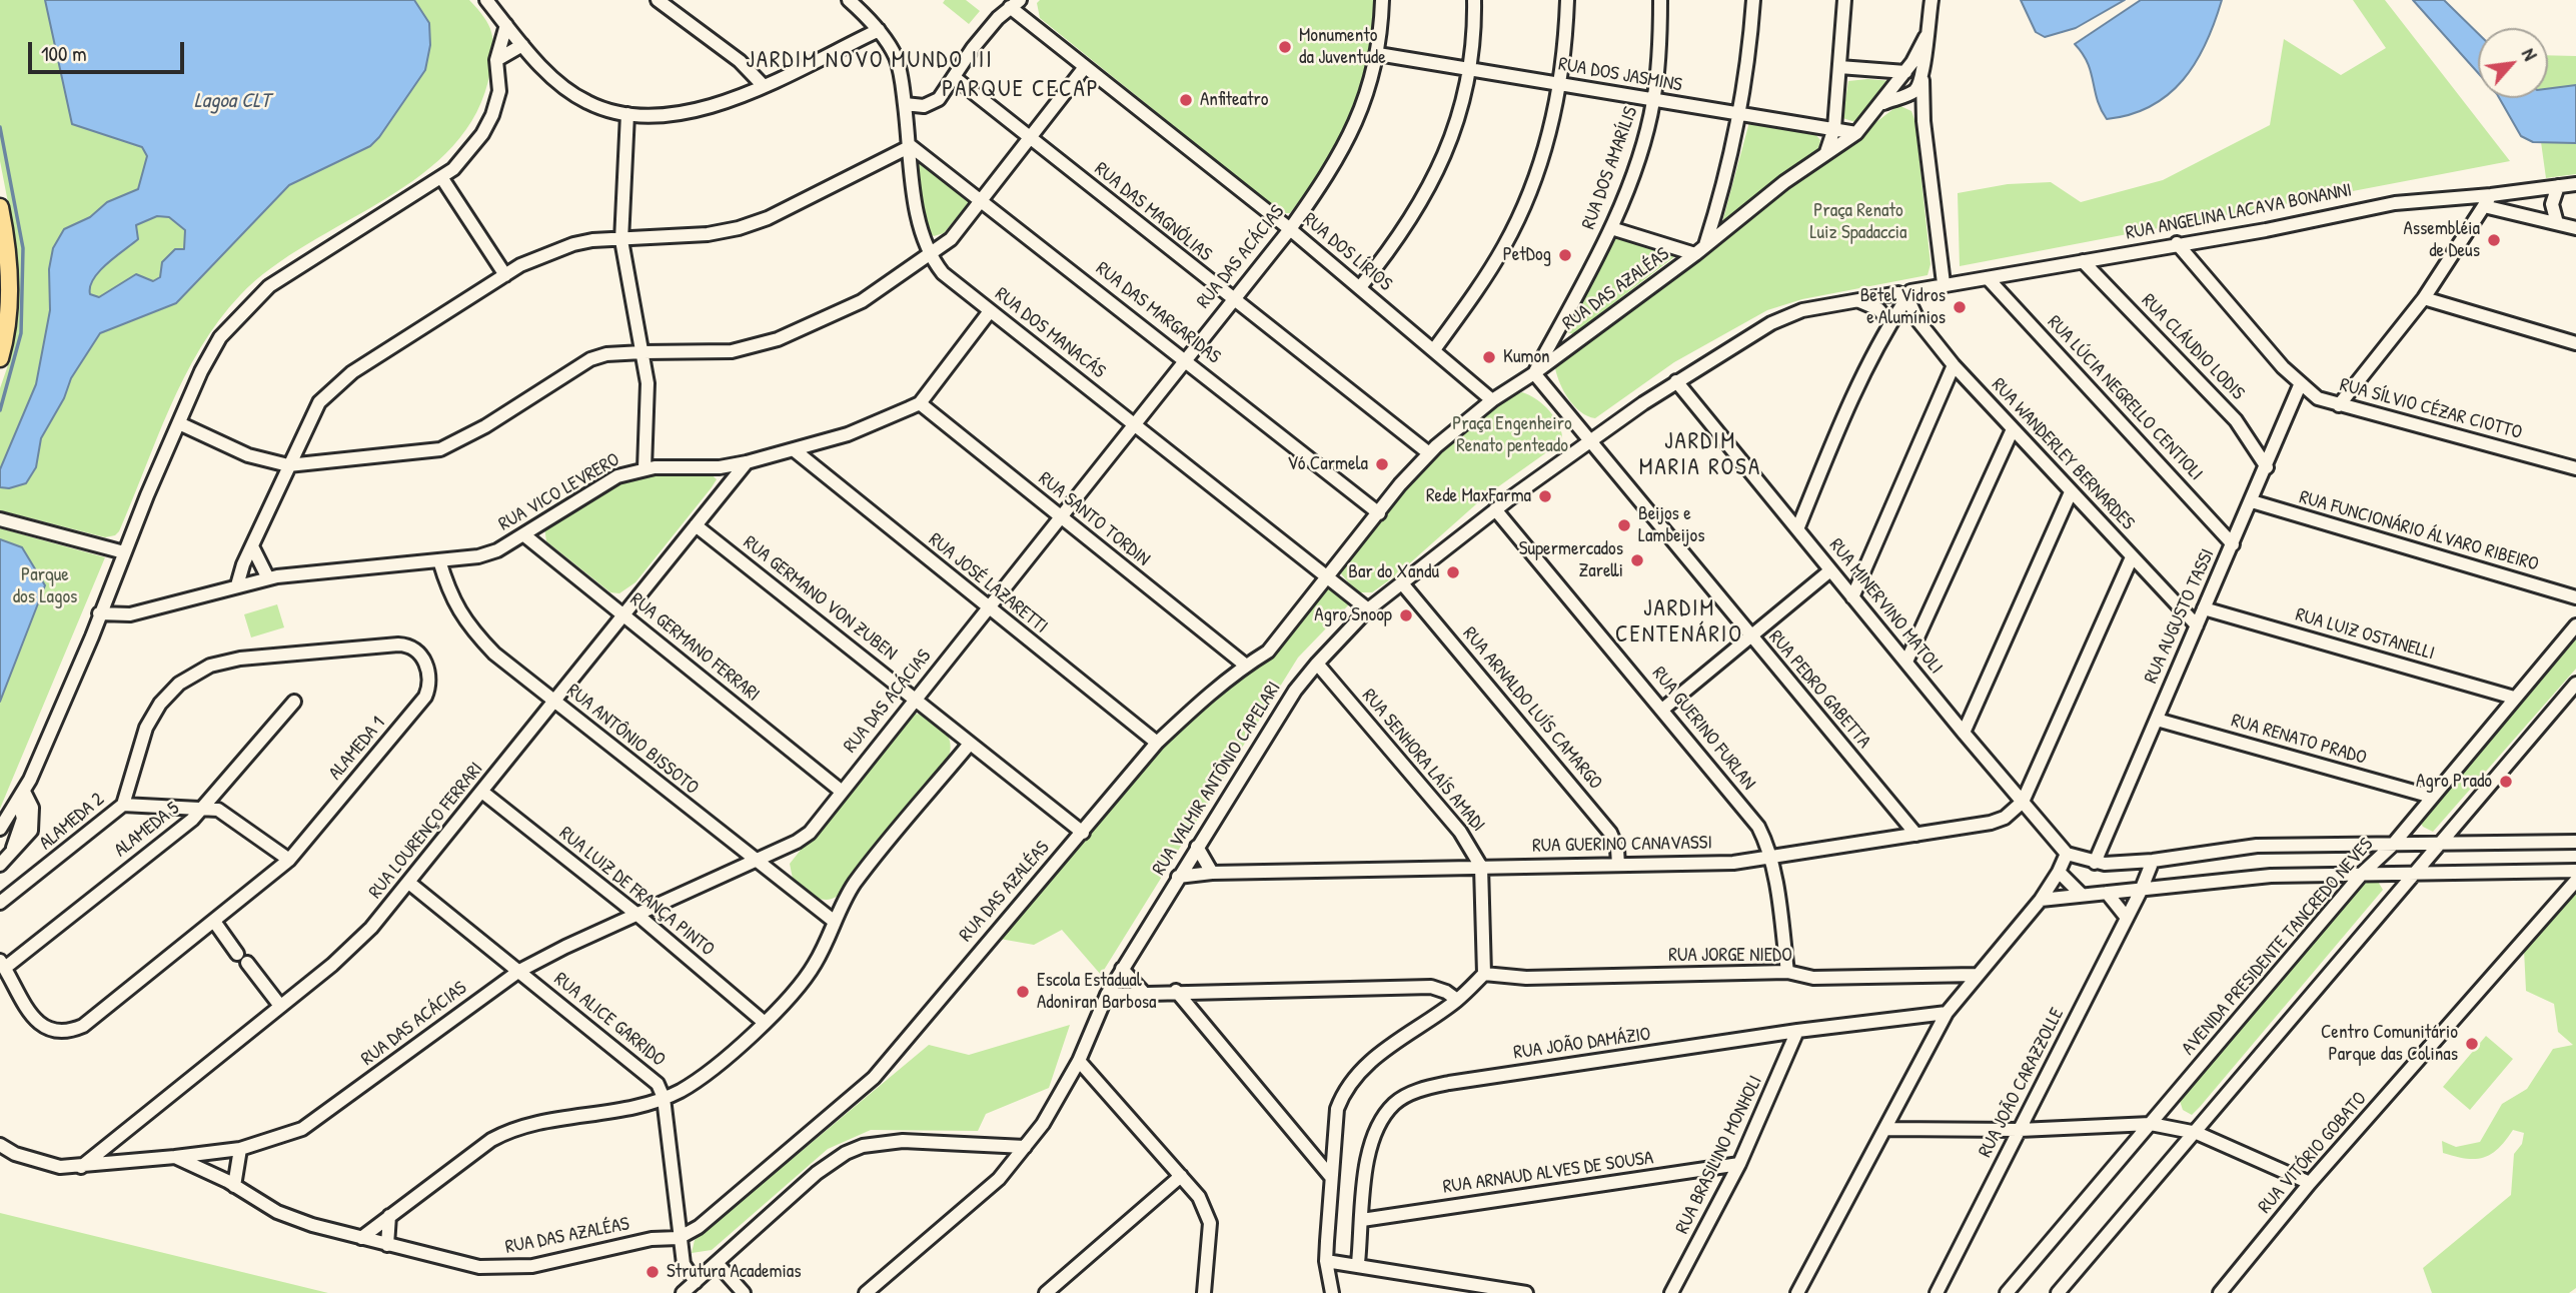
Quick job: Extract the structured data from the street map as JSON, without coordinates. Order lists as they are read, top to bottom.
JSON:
{
  "streets": {
    "street": [
      "RUA DOS JASMINS",
      "RUA DOS AMARÍLIS",
      "RUA DAS MAGNÓLIAS",
      "RUA ANGELINA LACAVA BONANNI",
      "RUA DOS LÍRIOS",
      "RUA DAS ACÁCIAS",
      "RUA DAS AZALÉAS",
      "RUA DAS MARGARIDAS",
      "RUA DOS MANACÁS",
      "RUA CLÁUDIO LODIS",
      "RUA LÚCIA NEGRELLO CENTIOLI",
      "RUA SÍLVIO CÉZAR CIOTTO",
      "RUA WANDERLEY BERNARDES",
      "RUA VICO LEVRERO",
      "RUA SANTO TORDIN",
      "RUA FUNCIONÁRIO ÁLVARO RIBEIRO",
      "RUA JOSÉ LAZARETTI",
      "RUA GERMANO VON ZUBEN",
      "RUA MINERVINO MATOLI",
      "RUA AUGUSTO TASSI",
      "RUA LUIZ OSTANELLI",
      "RUA GERMANO FERRARI",
      "RUA PEDRO GABETTA",
      "RUA ARNALDO LUÍS CAMARGO",
      "RUA GUERINO FURLAN",
      "RUA ANTÔNIO BISSOTO",
      "RUA RENATO PRADO",
      "ALAMEDA 1",
      "RUA SENHORA LAÍS AMADI",
      "RUA VALMIR ANTÔNIO CAPELARI",
      "ALAMEDA 2",
      "ALAMEDA 5",
      "RUA LOURENÇO FERRARI",
      "RUA GUERINO CANAVASSI",
      "RUA LUIZ DE FRANÇA PINTO",
      "AVENIDA PRESIDENTE TANCREDO NEVES",
      "RUA JORGE NIEDO",
      "RUA ALICE GARRIDO",
      "RUA JOÃO DAMÁZIO",
      "RUA JOÃO CARAZZOLLE",
      "RUA VITÓRIO GOBATO",
      "RUA BRASILINO MONHOLI",
      "RUA ARNAUD ALVES DE SOUSA"
    ]
  },
  "crossings": [
    ["RUA DOS JASMINS", "RUA DOS AMARÍLIS"],
    ["RUA DOS JASMINS", "RUA DAS ACÁCIAS"],
    ["RUA DOS JASMINS", "RUA DAS AZALÉAS"],
    ["RUA DOS AMARÍLIS", "RUA DAS AZALÉAS"],
    ["RUA DOS AMARÍLIS", "RUA PEDRO GABETTA"],
    ["RUA DAS MAGNÓLIAS", "RUA DAS ACÁCIAS"],
    ["RUA DAS MAGNÓLIAS", "RUA DAS AZALÉAS"],
    ["RUA ANGELINA LACAVA BONANNI", "RUA CLÁUDIO LODIS"],
    ["RUA ANGELINA LACAVA BONANNI", "RUA LÚCIA NEGRELLO CENTIOLI"],
    ["RUA ANGELINA LACAVA BONANNI", "RUA SÍLVIO CÉZAR CIOTTO"],
    ["RUA ANGELINA LACAVA BONANNI", "RUA WANDERLEY BERNARDES"],
    ["RUA ANGELINA LACAVA BONANNI", "RUA VALMIR ANTÔNIO CAPELARI"],
    ["RUA DOS LÍRIOS", "RUA DAS ACÁCIAS"],
    ["RUA DOS LÍRIOS", "RUA DAS AZALÉAS"],
    ["RUA DAS ACÁCIAS", "RUA DAS AZALÉAS"],
    ["RUA DAS ACÁCIAS", "RUA DAS MARGARIDAS"],
    ["RUA DAS ACÁCIAS", "RUA DOS MANACÁS"],
    ["RUA DAS ACÁCIAS", "RUA SANTO TORDIN"],
    ["RUA DAS ACÁCIAS", "RUA JOSÉ LAZARETTI"],
    ["RUA DAS ACÁCIAS", "RUA GERMANO VON ZUBEN"],
    ["RUA DAS ACÁCIAS", "RUA GERMANO FERRARI"],
    ["RUA DAS ACÁCIAS", "RUA ANTÔNIO BISSOTO"],
    ["RUA DAS ACÁCIAS", "RUA LUIZ DE FRANÇA PINTO"],
    ["RUA DAS ACÁCIAS", "RUA ALICE GARRIDO"],
    ["RUA DAS AZALÉAS", "RUA DAS MARGARIDAS"],
    ["RUA DAS AZALÉAS", "RUA DOS MANACÁS"],
    ["RUA DAS AZALÉAS", "RUA SANTO TORDIN"],
    ["RUA DAS AZALÉAS", "RUA JOSÉ LAZARETTI"],
    ["RUA DAS AZALÉAS", "RUA GERMANO VON ZUBEN"],
    ["RUA DAS AZALÉAS", "RUA PEDRO GABETTA"],
    ["RUA DAS AZALÉAS", "RUA ALICE GARRIDO"],
    ["RUA DAS MARGARIDAS", "RUA DOS MANACÁS"],
    ["RUA DOS MANACÁS", "RUA VICO LEVRERO"],
    ["RUA DOS MANACÁS", "RUA VALMIR ANTÔNIO CAPELARI"],
    ["RUA CLÁUDIO LODIS", "RUA AUGUSTO TASSI"],
    ["RUA LÚCIA NEGRELLO CENTIOLI", "RUA AUGUSTO TASSI"],
    ["RUA SÍLVIO CÉZAR CIOTTO", "RUA AUGUSTO TASSI"],
    ["RUA WANDERLEY BERNARDES", "RUA AUGUSTO TASSI"],
    ["RUA WANDERLEY BERNARDES", "RUA VALMIR ANTÔNIO CAPELARI"],
    ["RUA VICO LEVRERO", "RUA SANTO TORDIN"],
    ["RUA VICO LEVRERO", "RUA JOSÉ LAZARETTI"],
    ["RUA VICO LEVRERO", "RUA GERMANO FERRARI"],
    ["RUA VICO LEVRERO", "RUA ANTÔNIO BISSOTO"],
    ["RUA VICO LEVRERO", "RUA LOURENÇO FERRARI"],
    ["RUA FUNCIONÁRIO ÁLVARO RIBEIRO", "RUA AUGUSTO TASSI"],
    ["RUA GERMANO VON ZUBEN", "RUA LOURENÇO FERRARI"],
    ["RUA MINERVINO MATOLI", "RUA VALMIR ANTÔNIO CAPELARI"],
    ["RUA MINERVINO MATOLI", "RUA GUERINO CANAVASSI"],
    ["RUA AUGUSTO TASSI", "RUA LUIZ OSTANELLI"],
    ["RUA AUGUSTO TASSI", "RUA RENATO PRADO"],
    ["RUA LUIZ OSTANELLI", "AVENIDA PRESIDENTE TANCREDO NEVES"],
    ["RUA GERMANO FERRARI", "RUA LOURENÇO FERRARI"],
    ["RUA PEDRO GABETTA", "RUA VALMIR ANTÔNIO CAPELARI"],
    ["RUA PEDRO GABETTA", "RUA GUERINO CANAVASSI"],
    ["RUA ARNALDO LUÍS CAMARGO", "RUA VALMIR ANTÔNIO CAPELARI"],
    ["RUA ARNALDO LUÍS CAMARGO", "RUA GUERINO CANAVASSI"],
    ["RUA GUERINO FURLAN", "RUA VALMIR ANTÔNIO CAPELARI"],
    ["RUA GUERINO FURLAN", "RUA GUERINO CANAVASSI"],
    ["RUA GUERINO FURLAN", "RUA JORGE NIEDO"],
    ["RUA ANTÔNIO BISSOTO", "RUA LOURENÇO FERRARI"],
    ["RUA RENATO PRADO", "AVENIDA PRESIDENTE TANCREDO NEVES"],
    ["ALAMEDA 1", "ALAMEDA 2"],
    ["ALAMEDA 1", "ALAMEDA 5"],
    ["RUA SENHORA LAÍS AMADI", "RUA VALMIR ANTÔNIO CAPELARI"],
    ["RUA SENHORA LAÍS AMADI", "RUA GUERINO CANAVASSI"],
    ["RUA SENHORA LAÍS AMADI", "RUA JORGE NIEDO"],
    ["RUA VALMIR ANTÔNIO CAPELARI", "RUA GUERINO CANAVASSI"],
    ["ALAMEDA 2", "ALAMEDA 5"],
    ["RUA LOURENÇO FERRARI", "RUA LUIZ DE FRANÇA PINTO"],
    ["RUA LOURENÇO FERRARI", "RUA ALICE GARRIDO"],
    ["RUA JOÃO DAMÁZIO", "RUA BRASILINO MONHOLI"],
    ["RUA JOÃO DAMÁZIO", "RUA ARNAUD ALVES DE SOUSA"],
    ["RUA BRASILINO MONHOLI", "RUA ARNAUD ALVES DE SOUSA"]
  ],
  "districts": [
    "JARDIM NOVO MUNDO III",
    "PARQUE CECAP",
    "JARDIM MARIA ROSA",
    "JARDIM CENTENÁRIO"
  ],
  "water": ["Lagoa CLT"],
  "parks": ["Praça Renato Luiz Spadaccia", "Praça Engenheiro Renato penteado", "Parque dos Lagos"],
  "places": [
    "Monumento da Juventude",
    "Anfiteatro",
    "Assembléia de Deus",
    "PetDog",
    "Betel Vidros e Alumínios",
    "Kumon",
    "Vó Carmela",
    "Rede MaxFarma",
    "Beijos e Lambeijos",
    "Supermercados Zarelli",
    "Bar do Xandu",
    "Agro Snoop",
    "Agro Prado",
    "Escola Estadual Adoniran Barbosa",
    "Centro Comunitário Parque das Colinas",
    "Strutura Academias"
  ],
  "scale_bar": "100 m",
  "north": "top right"
}
